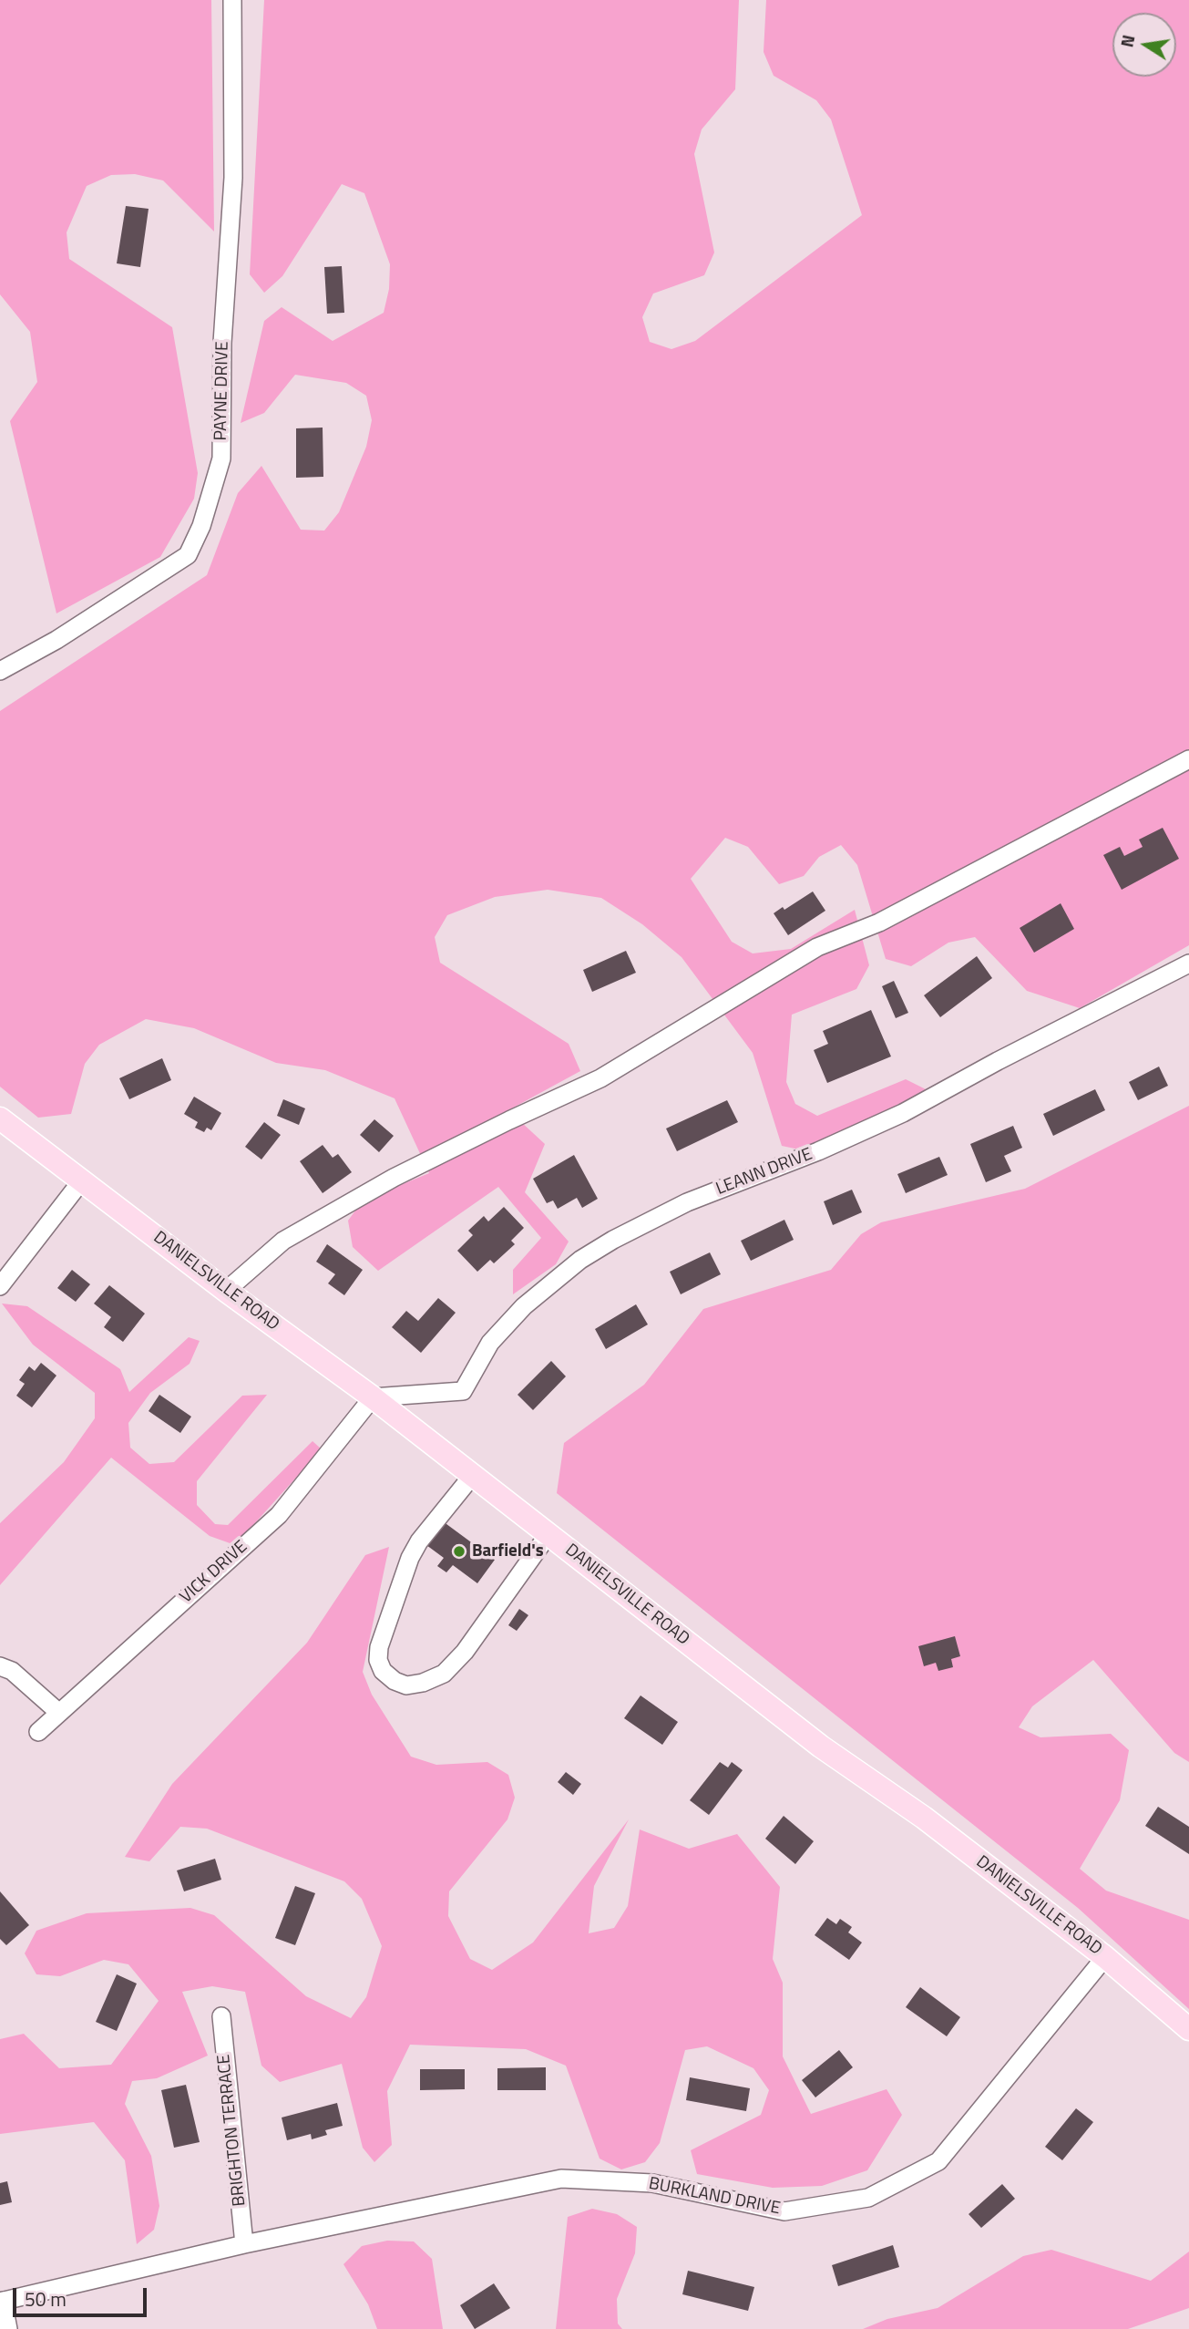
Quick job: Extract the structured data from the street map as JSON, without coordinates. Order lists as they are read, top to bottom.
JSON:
{
  "streets": {
    "main road": ["DANIELSVILLE ROAD"],
    "street": [
      "PAYNE DRIVE",
      "LEANN DRIVE",
      "VICK DRIVE",
      "BRIGHTON TERRACE",
      "BURKLAND DRIVE"
    ]
  },
  "crossings": [
    ["LEANN DRIVE", "DANIELSVILLE ROAD"],
    ["LEANN DRIVE", "VICK DRIVE"],
    ["DANIELSVILLE ROAD", "VICK DRIVE"],
    ["DANIELSVILLE ROAD", "BURKLAND DRIVE"],
    ["BRIGHTON TERRACE", "BURKLAND DRIVE"]
  ],
  "places": ["Barfield's"],
  "scale_bar": "50 m",
  "north": "left"
}
